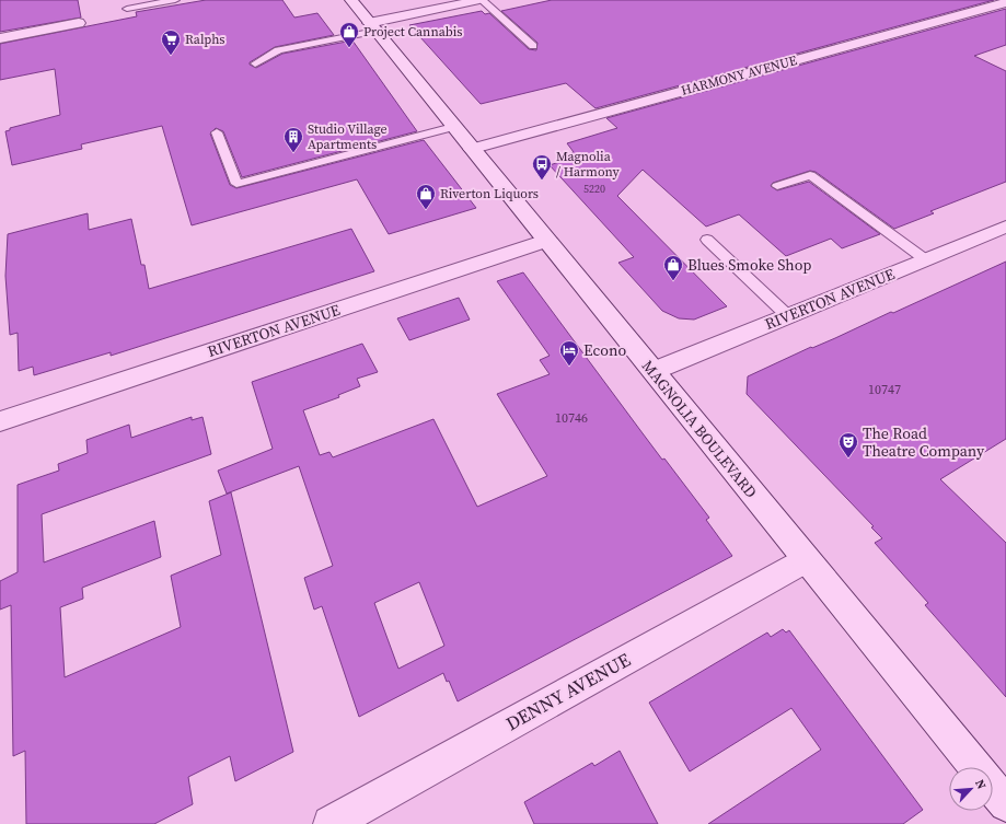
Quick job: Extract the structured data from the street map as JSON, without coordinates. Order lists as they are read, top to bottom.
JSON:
{
  "streets": {
    "street": [
      "HARMONY AVENUE",
      "RIVERTON AVENUE",
      "MAGNOLIA BOULEVARD",
      "DENNY AVENUE"
    ]
  },
  "crossings": [
    ["HARMONY AVENUE", "MAGNOLIA BOULEVARD"],
    ["RIVERTON AVENUE", "MAGNOLIA BOULEVARD"],
    ["MAGNOLIA BOULEVARD", "DENNY AVENUE"]
  ],
  "places": {
    "shop": ["Project Cannabis", "Riverton Liquors", "Blues Smoke Shop"],
    "supermarket": ["Ralphs"],
    "building": ["Studio Village Apartments"],
    "bus stop": ["Magnolia / Harmony"],
    "hotel": ["Econo"],
    "theatre": ["The Road Theatre Company"]
  },
  "house_numbers": ["5220", "10747", "10746"],
  "north": "top right"
}
